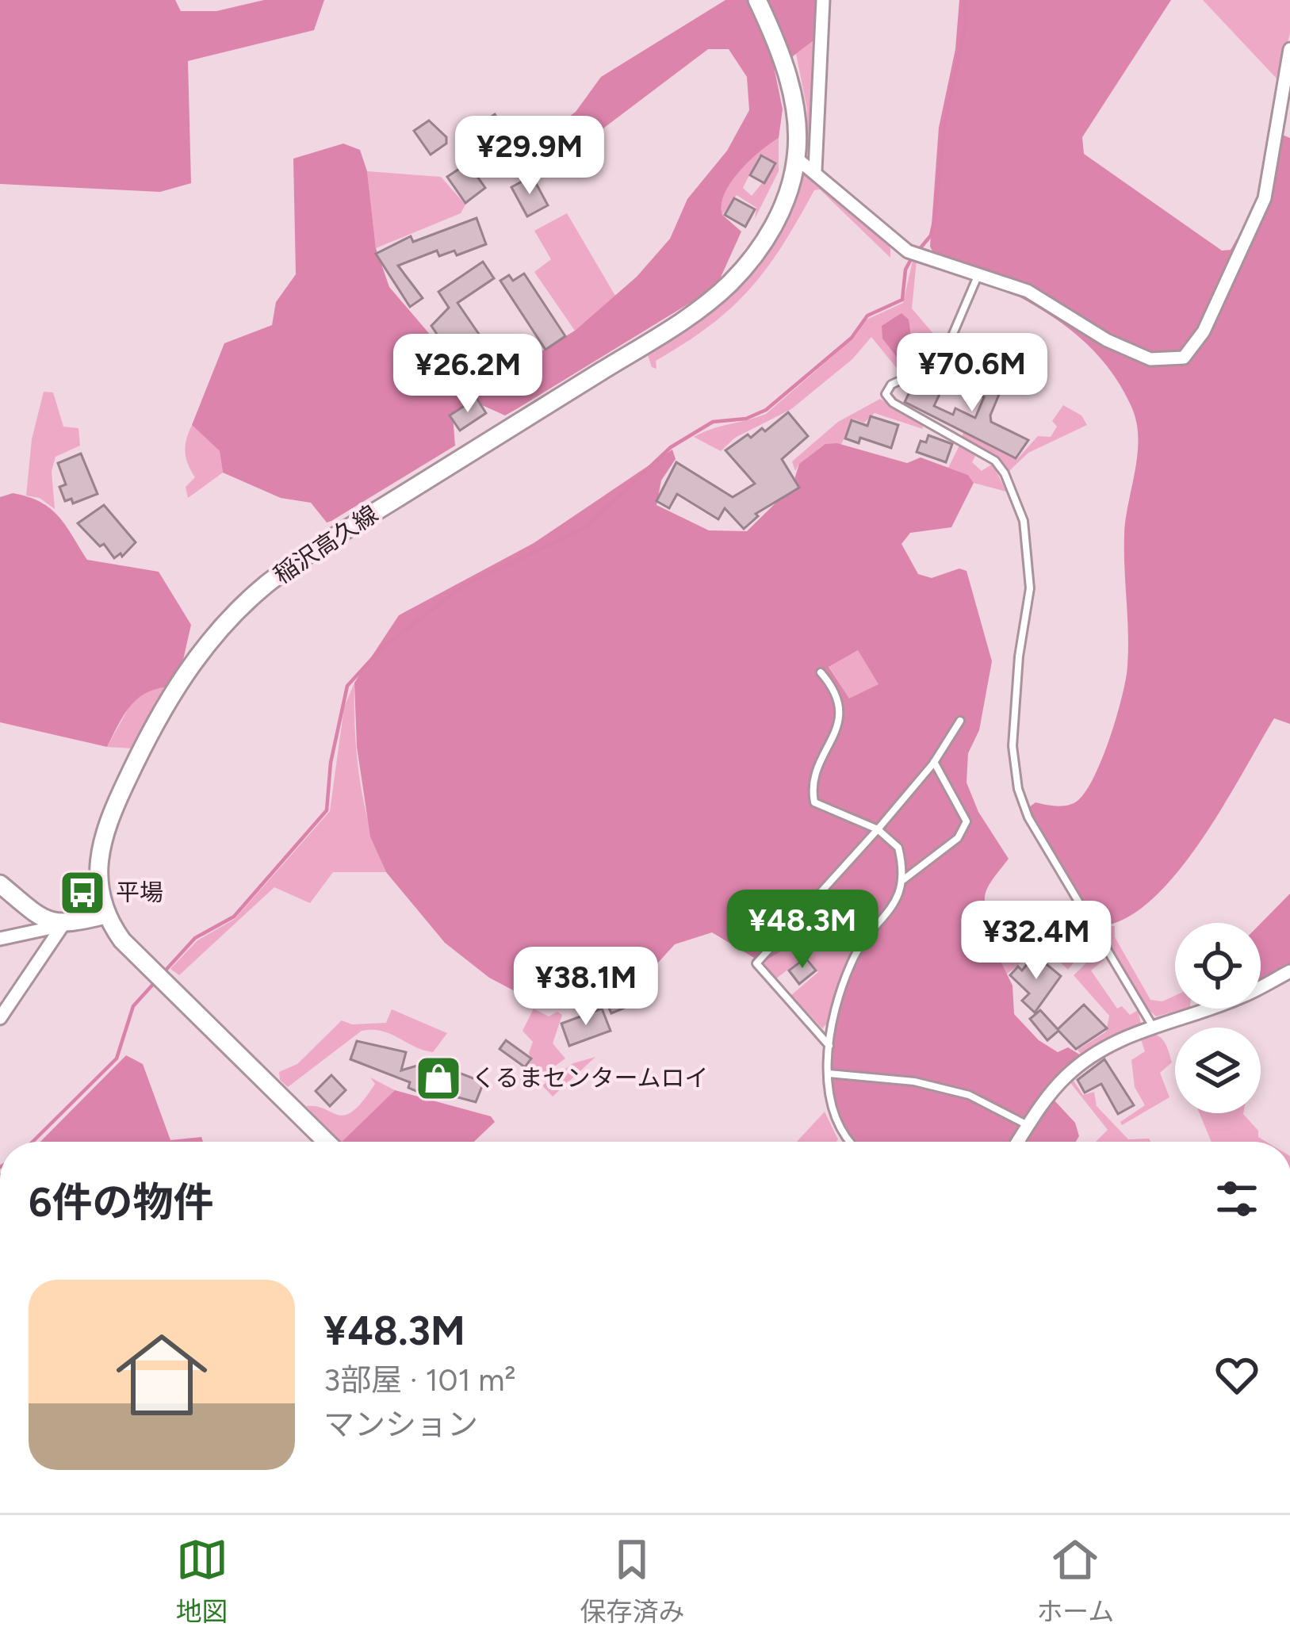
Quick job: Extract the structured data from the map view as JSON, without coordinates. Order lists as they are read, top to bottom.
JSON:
{
  "streets": {
    "main road": ["稲沢高久線"]
  },
  "places": {
    "bus stop": ["平場"],
    "shop": ["くるまセンタームロイ"]
  },
  "page": {
    "price": [
      "¥29.9M",
      "¥70.6M",
      "¥26.2M",
      "¥48.3M",
      "¥32.4M",
      "¥38.1M"
    ],
    "heading": "6件の物件",
    "list": [
      {
        "name": "¥48.3M",
        "note": "3部屋 · 101 m² · マンション"
      }
    ],
    "tabs": ["地図", "保存済み", "ホーム"]
  }
}
